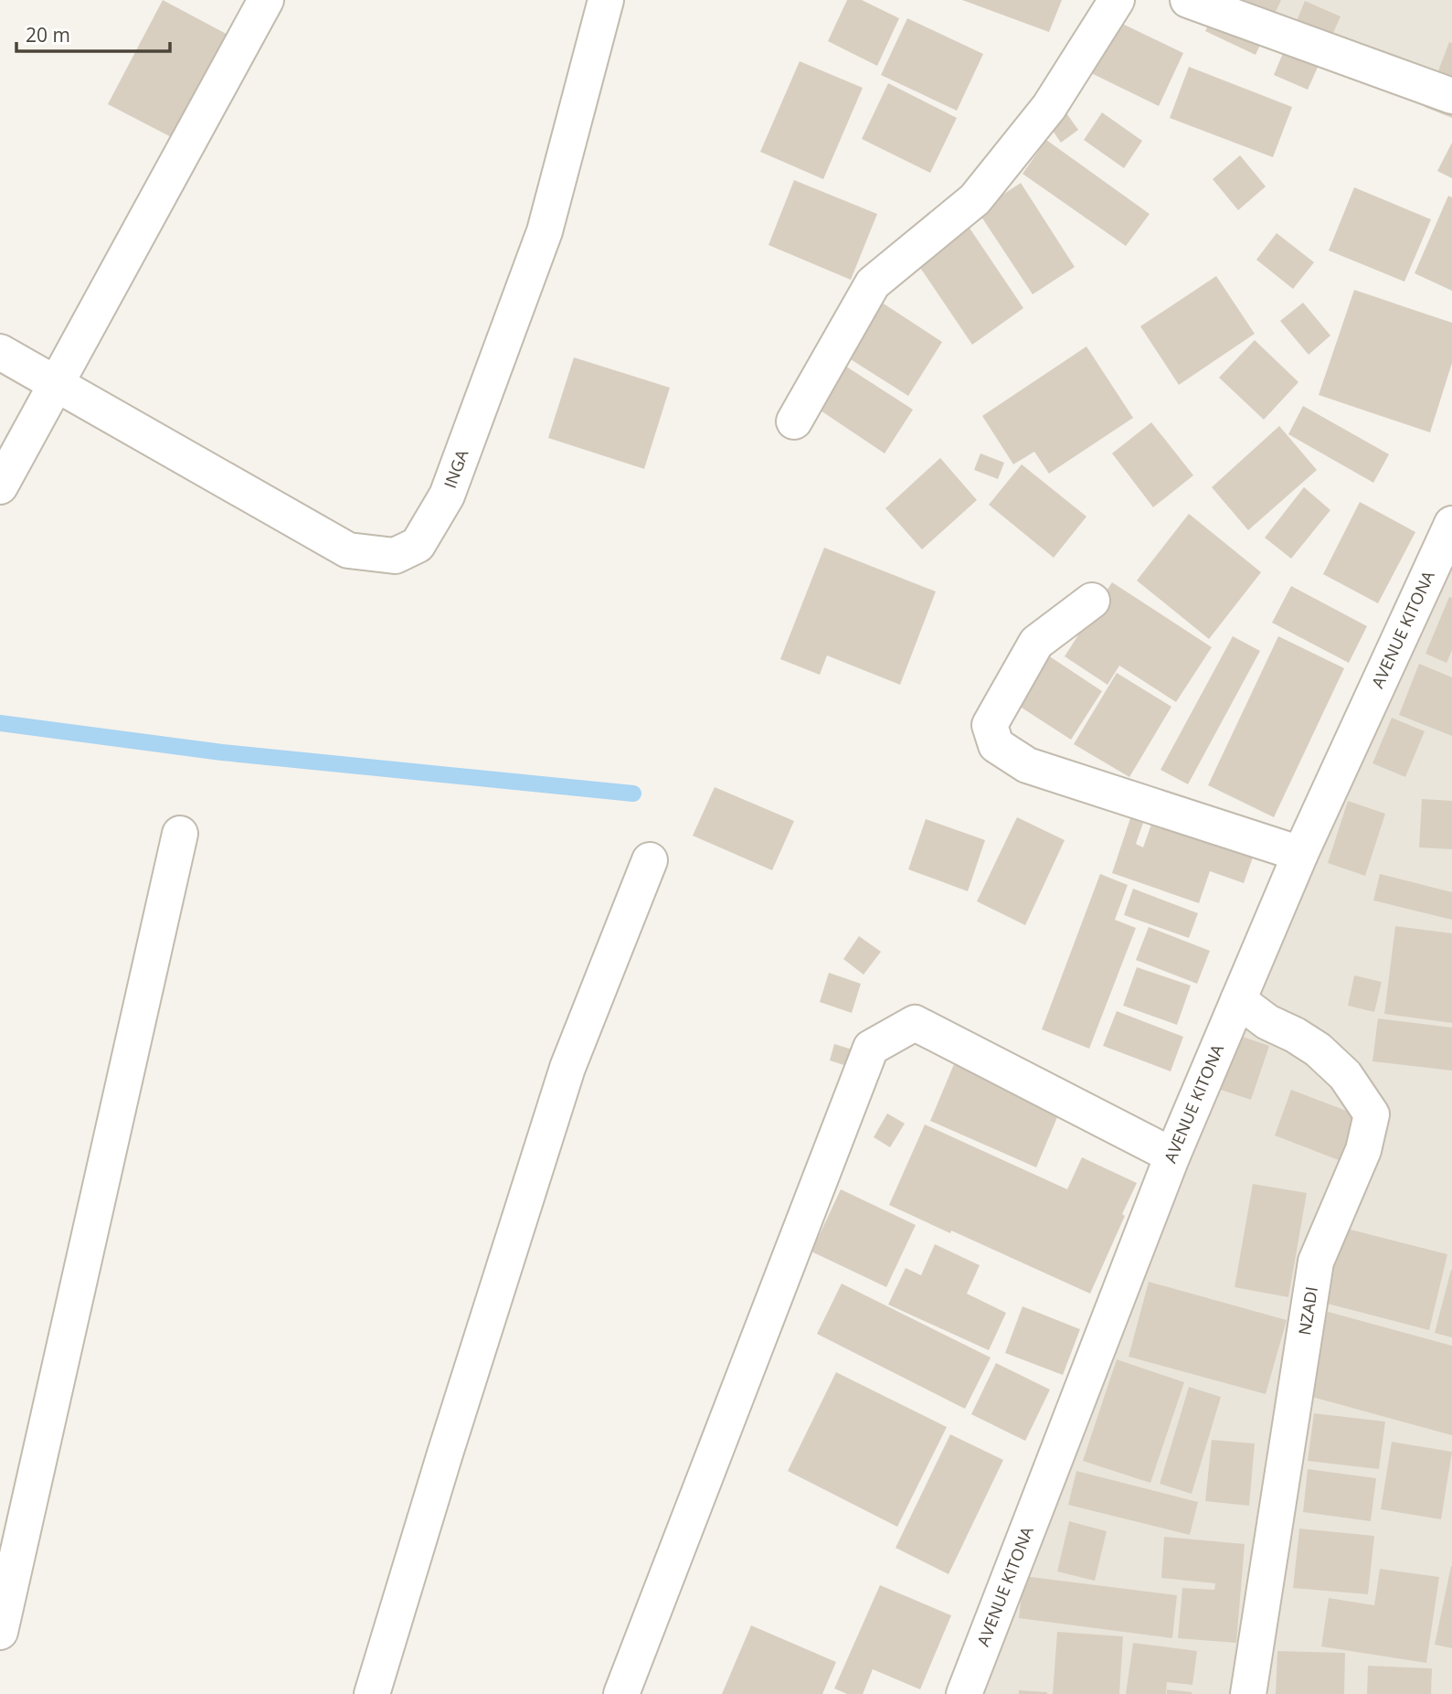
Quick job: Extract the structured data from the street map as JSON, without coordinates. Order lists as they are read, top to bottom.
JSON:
{
  "streets": {
    "street": ["INGA", "AVENUE KITONA", "NZADI"]
  },
  "crossings": [
    ["AVENUE KITONA", "NZADI"]
  ],
  "scale_bar": "20 m"
}
